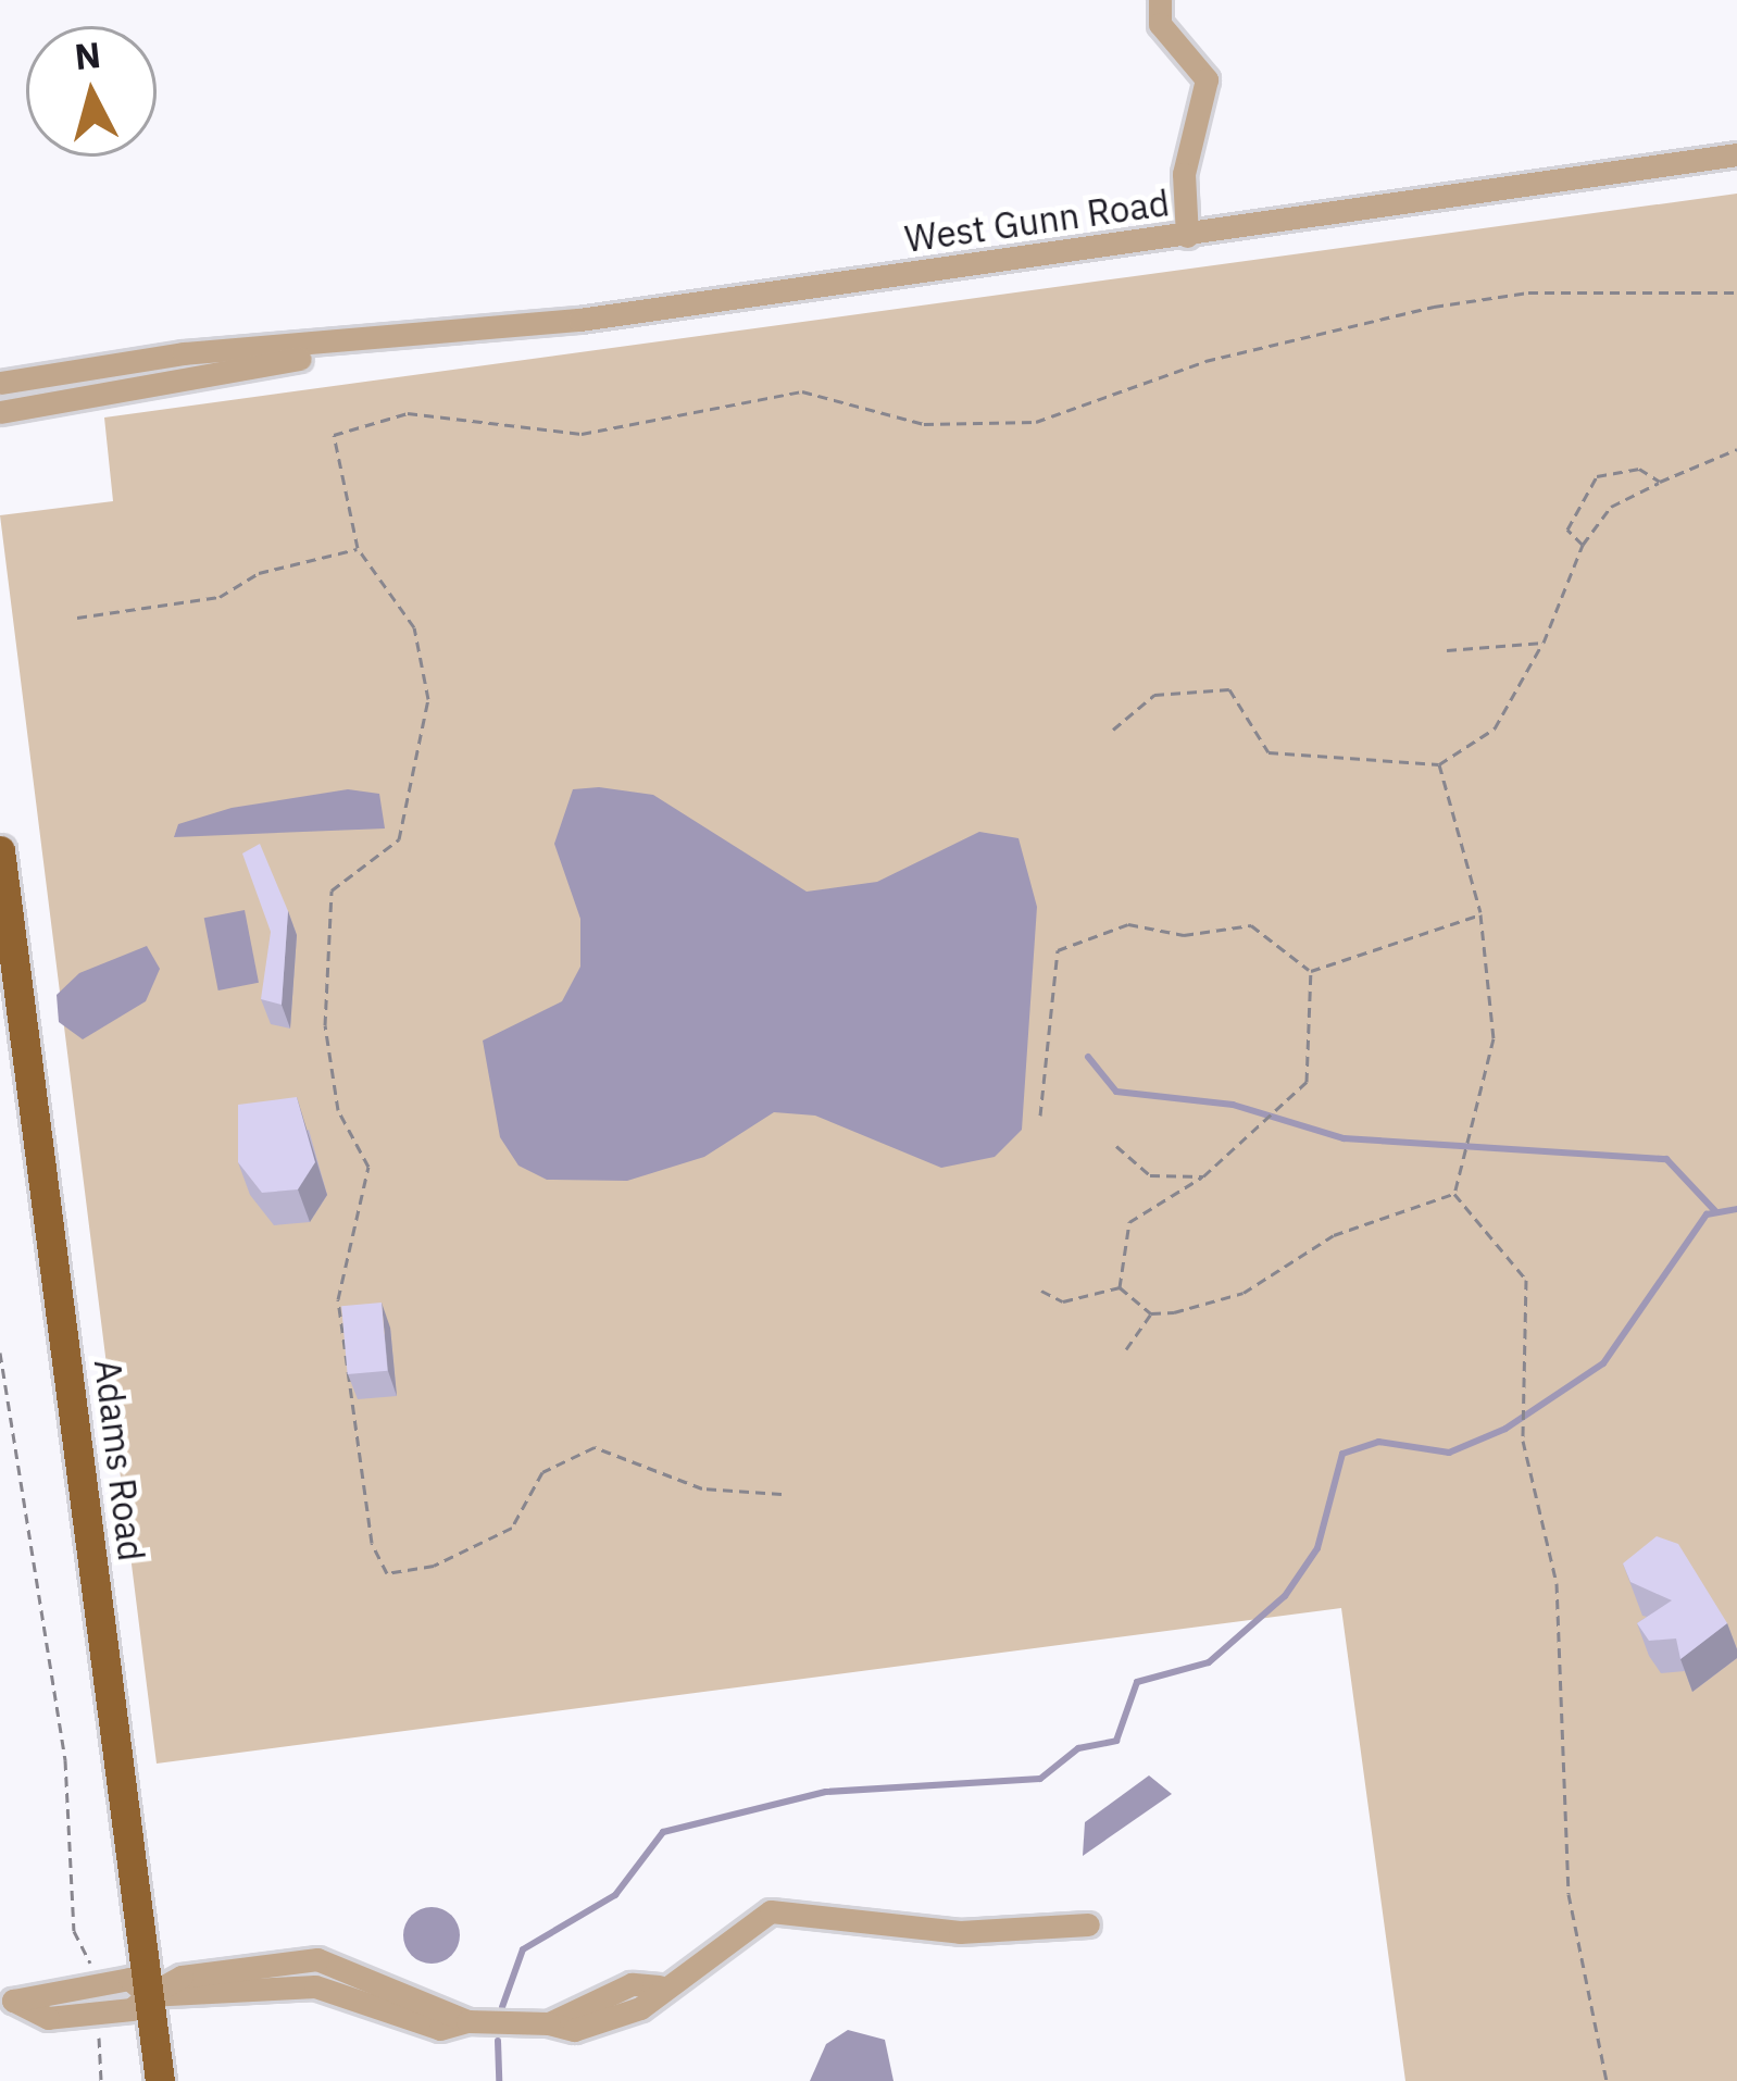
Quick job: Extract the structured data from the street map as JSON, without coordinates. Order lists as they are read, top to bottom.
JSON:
{
  "streets": {
    "main road": ["Adams Road"],
    "street": ["West Gunn Road"]
  },
  "north": "top"
}
